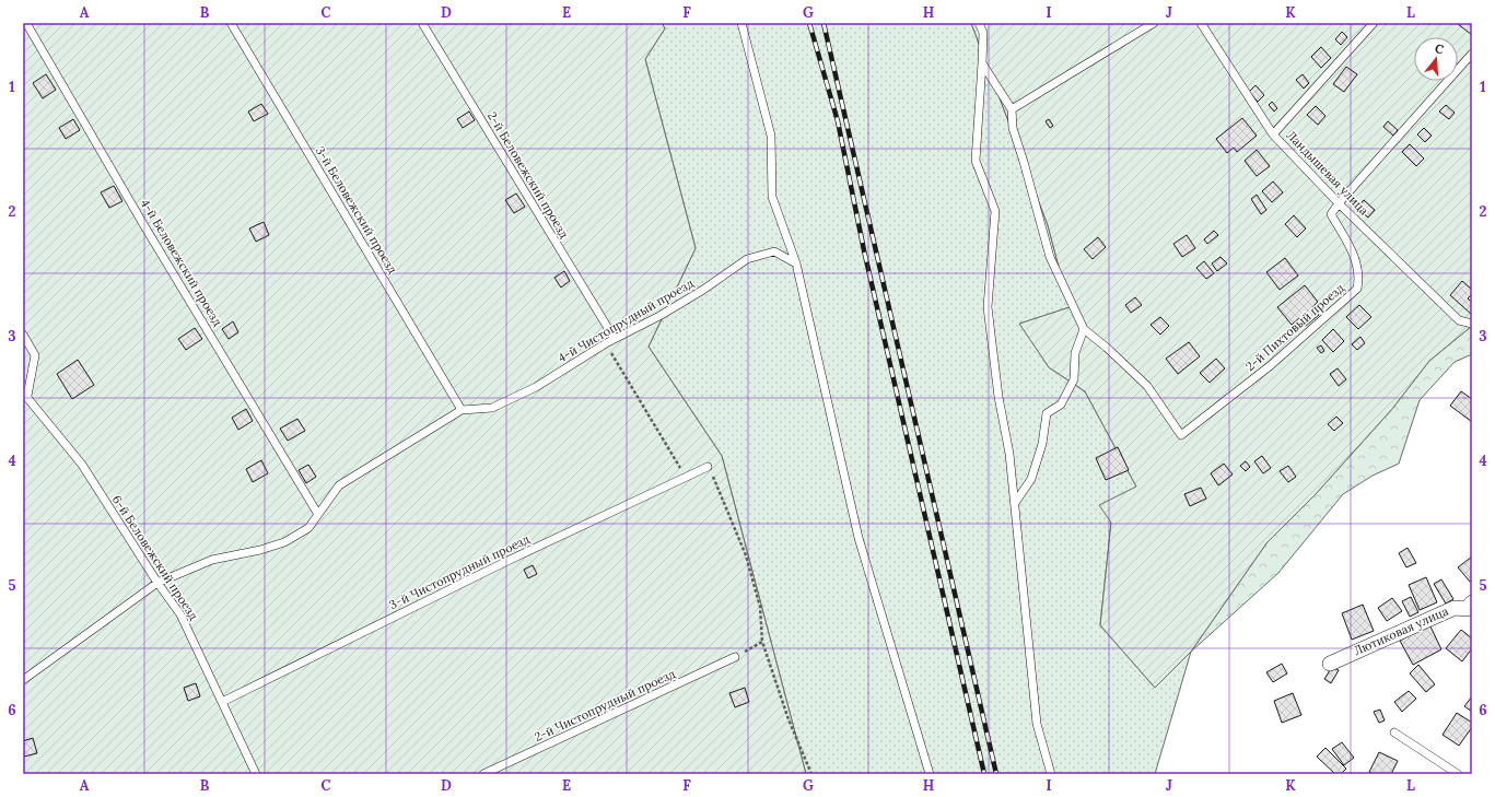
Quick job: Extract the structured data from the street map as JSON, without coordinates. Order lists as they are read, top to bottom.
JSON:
{
  "streets": {
    "street": ["Лютиковая улица"],
    "lane": [
      "Ландышевая улица",
      "2-й Беловежский проезд",
      "3-й Беловежский проезд",
      "4-й Беловежский проезд",
      "4-й Чистопрудный проезд",
      "2-й Пихтовый проезд",
      "6-й Беловежский проезд",
      "3-й Чистопрудный проезд",
      "2-й Чистопрудный проезд"
    ]
  },
  "crossings": [
    ["Ландышевая улица", "2-й Пихтовый проезд"],
    ["2-й Беловежский проезд", "4-й Чистопрудный проезд"],
    ["3-й Беловежский проезд", "4-й Чистопрудный проезд"],
    ["4-й Беловежский проезд", "4-й Чистопрудный проезд"],
    ["4-й Чистопрудный проезд", "6-й Беловежский проезд"],
    ["6-й Беловежский проезд", "3-й Чистопрудный проезд"]
  ],
  "north": "top",
  "grid": {
    "columns": [
      "A",
      "B",
      "C",
      "D",
      "E",
      "F",
      "G",
      "H",
      "I",
      "J",
      "K",
      "L"
    ],
    "rows": [
      "1",
      "2",
      "3",
      "4",
      "5",
      "6"
    ]
  }
}
